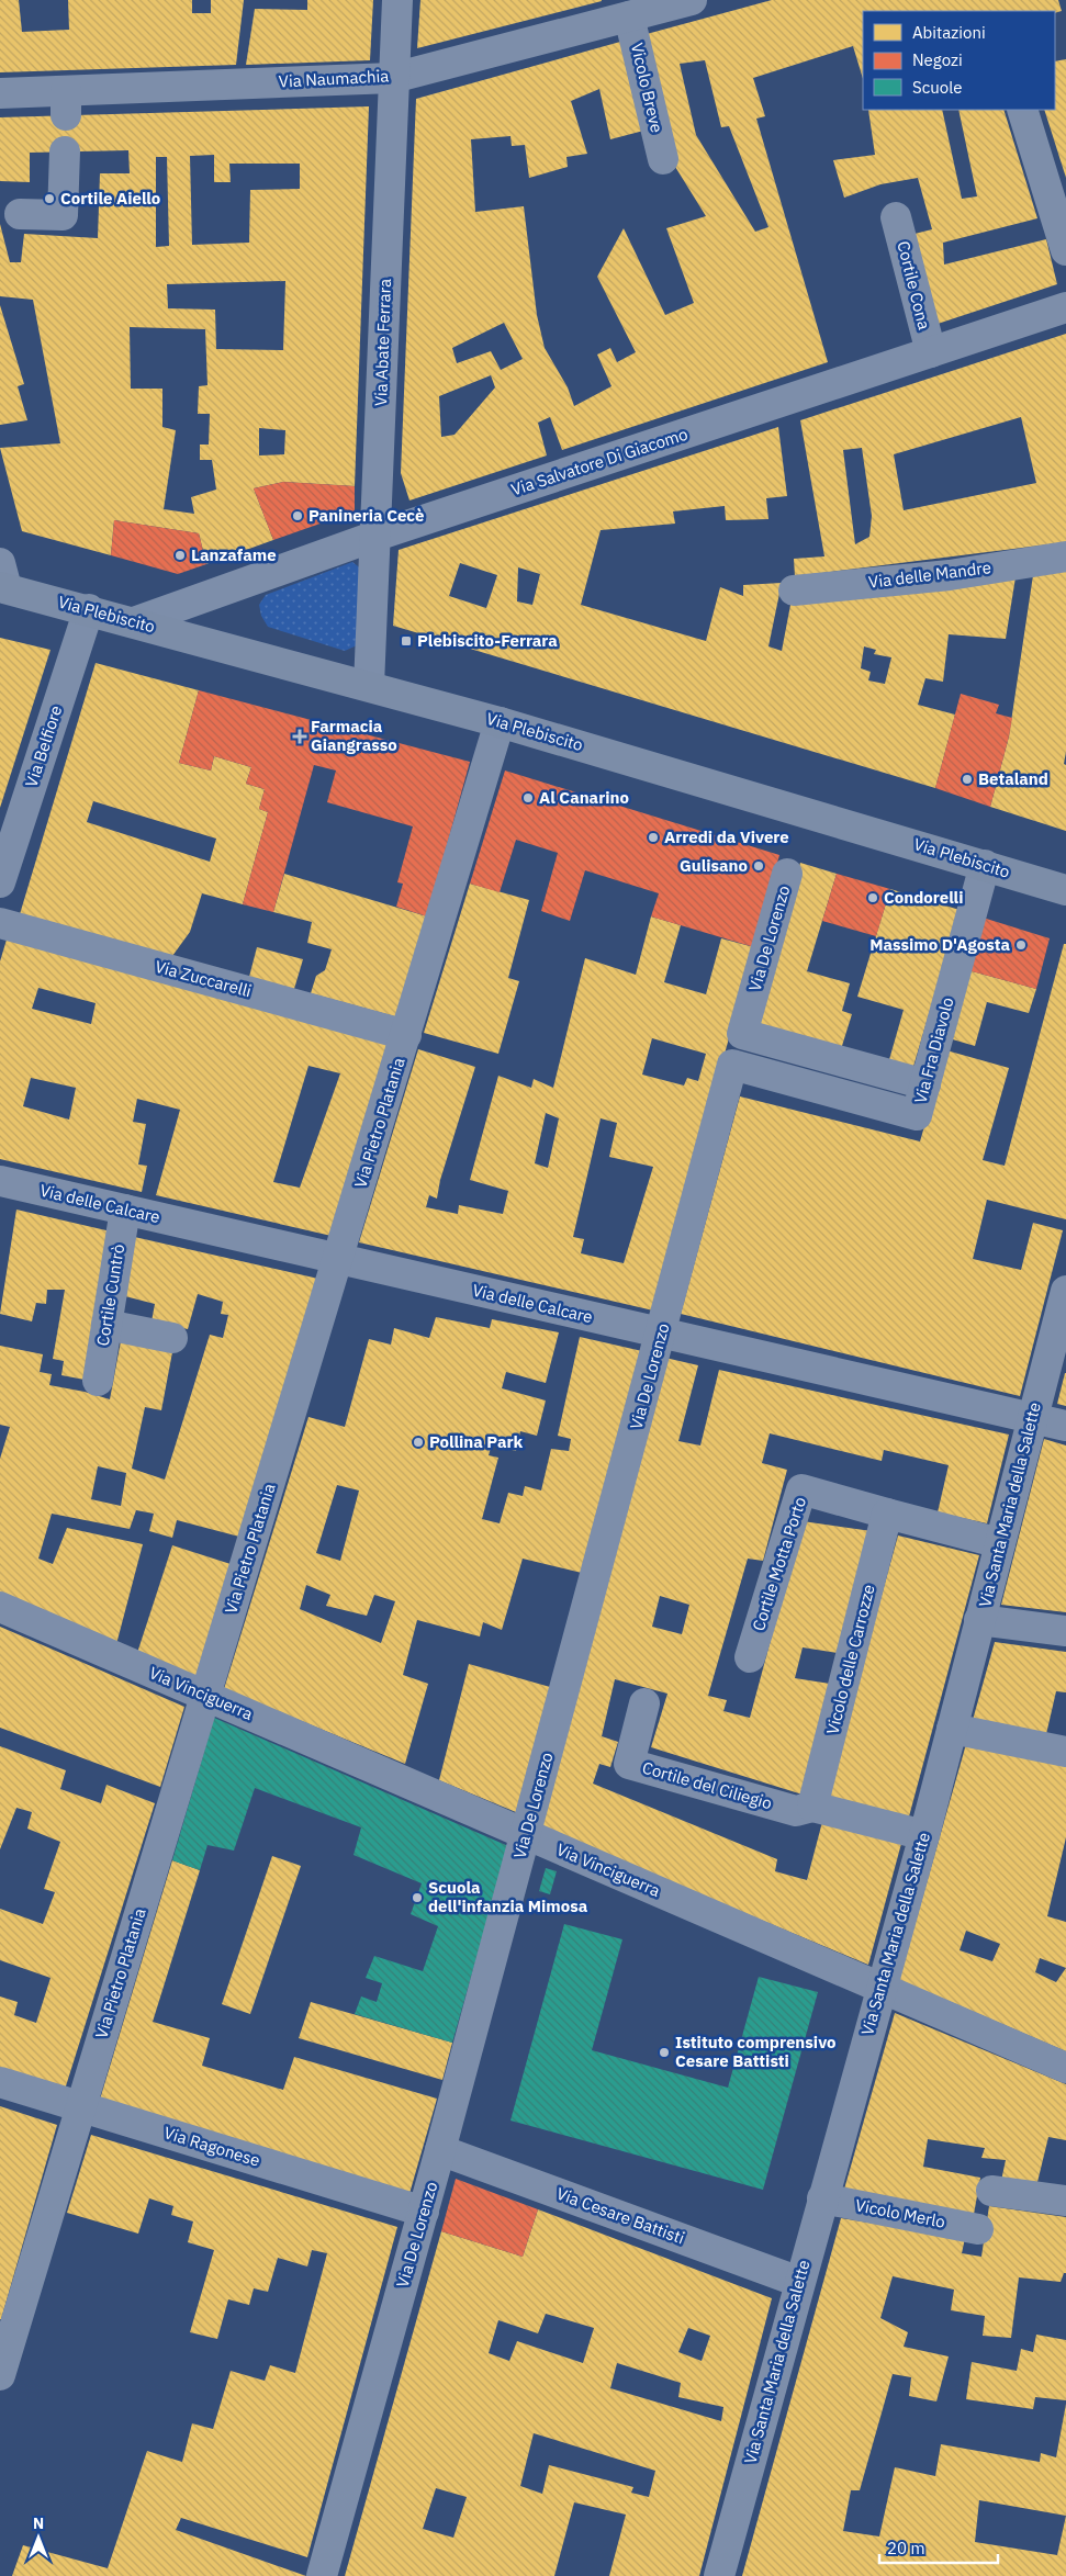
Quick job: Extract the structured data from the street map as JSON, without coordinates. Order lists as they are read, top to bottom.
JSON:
{
  "streets": {
    "main road": ["Via Plebiscito"],
    "street": [
      "Via Naumachia",
      "Vicolo Breve",
      "Cortile Cona",
      "Via Abate Ferrara",
      "Via Salvatore Di Giacomo",
      "Via delle Mandre",
      "Via Belfiore",
      "Via De Lorenzo",
      "Via Zuccarelli",
      "Via Fra Diavolo",
      "Via Pietro Platania",
      "Via delle Calcare",
      "Cortile Cuntrò",
      "Via Santa Maria della Salette",
      "Cortile Motta Porto",
      "Vicolo delle Carrozze",
      "Via Vinciguerra",
      "Cortile del Ciliegio",
      "Via Ragonese",
      "Vicolo Merlo",
      "Via Cesare Battisti"
    ]
  },
  "crossings": [
    ["Via Naumachia", "Vicolo Breve"],
    ["Via Naumachia", "Via Abate Ferrara"],
    ["Cortile Cona", "Via Salvatore Di Giacomo"],
    ["Via Abate Ferrara", "Via Salvatore Di Giacomo"],
    ["Via Abate Ferrara", "Via Plebiscito"],
    ["Via Salvatore Di Giacomo", "Via Plebiscito"],
    ["Via Plebiscito", "Via Belfiore"],
    ["Via Plebiscito", "Via Fra Diavolo"],
    ["Via Plebiscito", "Via Pietro Platania"],
    ["Via De Lorenzo", "Via Fra Diavolo"],
    ["Via De Lorenzo", "Via delle Calcare"],
    ["Via De Lorenzo", "Via Vinciguerra"],
    ["Via De Lorenzo", "Via Ragonese"],
    ["Via De Lorenzo", "Via Cesare Battisti"],
    ["Via Zuccarelli", "Via Pietro Platania"],
    ["Via Pietro Platania", "Via delle Calcare"],
    ["Via Pietro Platania", "Via Vinciguerra"],
    ["Via Pietro Platania", "Via Ragonese"],
    ["Via delle Calcare", "Cortile Cuntrò"],
    ["Via delle Calcare", "Via Santa Maria della Salette"],
    ["Via Santa Maria della Salette", "Via Vinciguerra"],
    ["Via Santa Maria della Salette", "Vicolo Merlo"],
    ["Via Santa Maria della Salette", "Via Cesare Battisti"],
    ["Cortile Motta Porto", "Vicolo delle Carrozze"],
    ["Vicolo delle Carrozze", "Cortile del Ciliegio"]
  ],
  "places": {
    "other": [
      "Cortile Aiello",
      "Panineria Cecè",
      "Lanzafame",
      "Betaland",
      "Al Canarino",
      "Arredi da Vivere",
      "Gulisano",
      "Condorelli",
      "Massimo D'Agosta",
      "Pollina Park",
      "Scuola dell'infanzia Mimosa",
      "Istituto comprensivo Cesare Battisti"
    ],
    "transit": ["Plebiscito-Ferrara"],
    "health": ["Farmacia Giangrasso"]
  },
  "legend": ["Abitazioni", "Negozi", "Scuole"],
  "scale_bar": "20 m",
  "north": "top"
}
